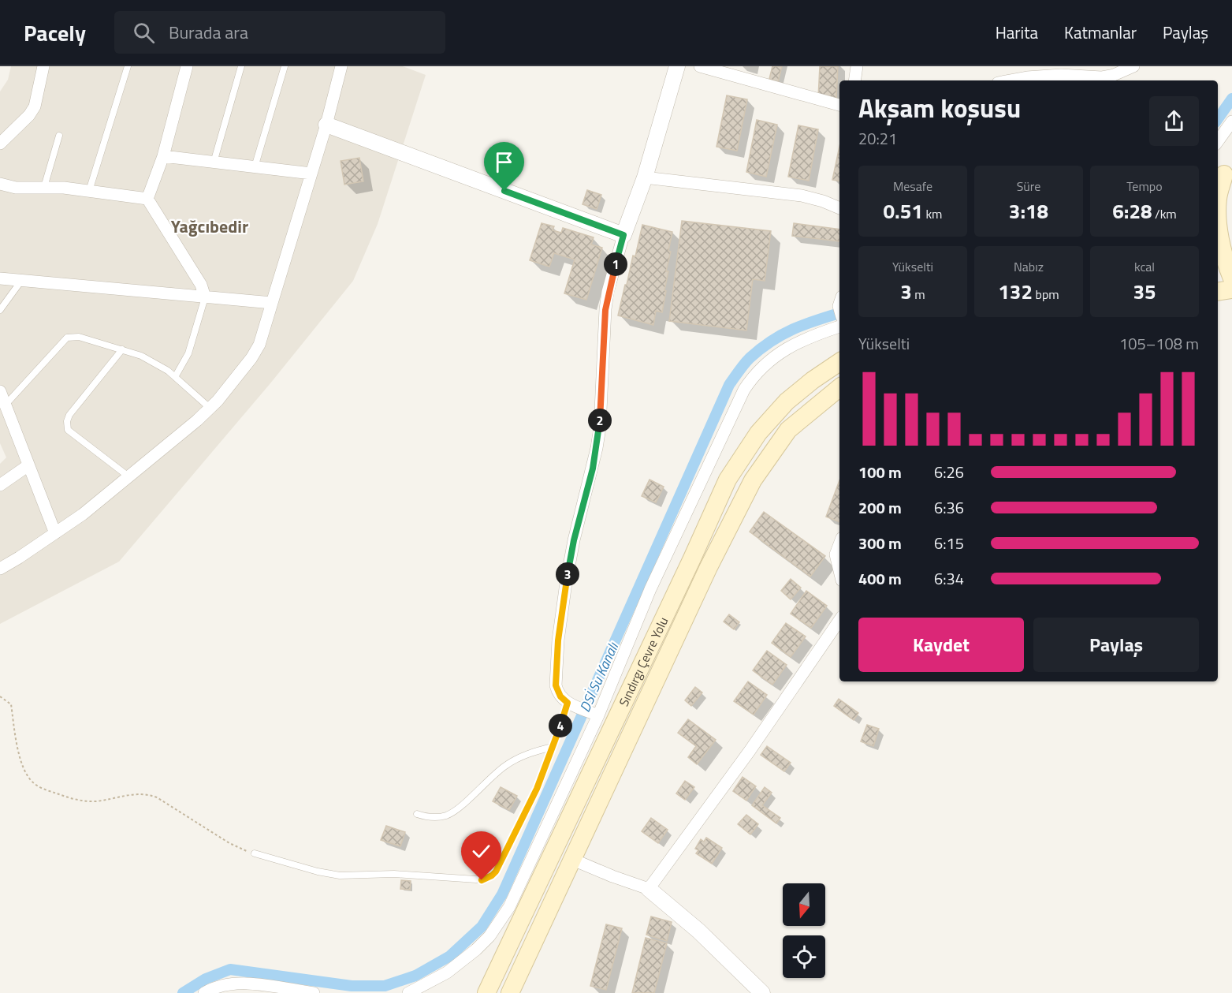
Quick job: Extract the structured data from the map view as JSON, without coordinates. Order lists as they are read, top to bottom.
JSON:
{
  "streets": {
    "main road": ["Sındırgı Çevre Yolu"]
  },
  "districts": ["Yağcıbedir"],
  "water": ["DSİ Su Kanalı"],
  "north": "bottom",
  "page": {
    "header": "Pacely",
    "search": "Burada ara",
    "nav": ["Harita", "Katmanlar", "Paylaş"],
    "heading": ["Akşam koşusu", "20:21"],
    "stats": [
      ["Mesafe", "0.51 km"],
      ["Süre", "3:18"],
      ["Tempo", "6:28 /km"],
      ["Yükselti", "3 m"],
      ["Nabız", "132 bpm"],
      ["kcal", "35"]
    ],
    "pins": [
      "1",
      "2",
      "3",
      "4"
    ],
    "chart": ["Yükselti", "105–108 m"],
    "list": [
      {
        "name": "100 m",
        "note": "6:26"
      },
      {
        "name": "200 m",
        "note": "6:36"
      },
      {
        "name": "300 m",
        "note": "6:15"
      },
      {
        "name": "400 m",
        "note": "6:34"
      }
    ],
    "buttons": ["Kaydet", "Paylaş"]
  }
}
